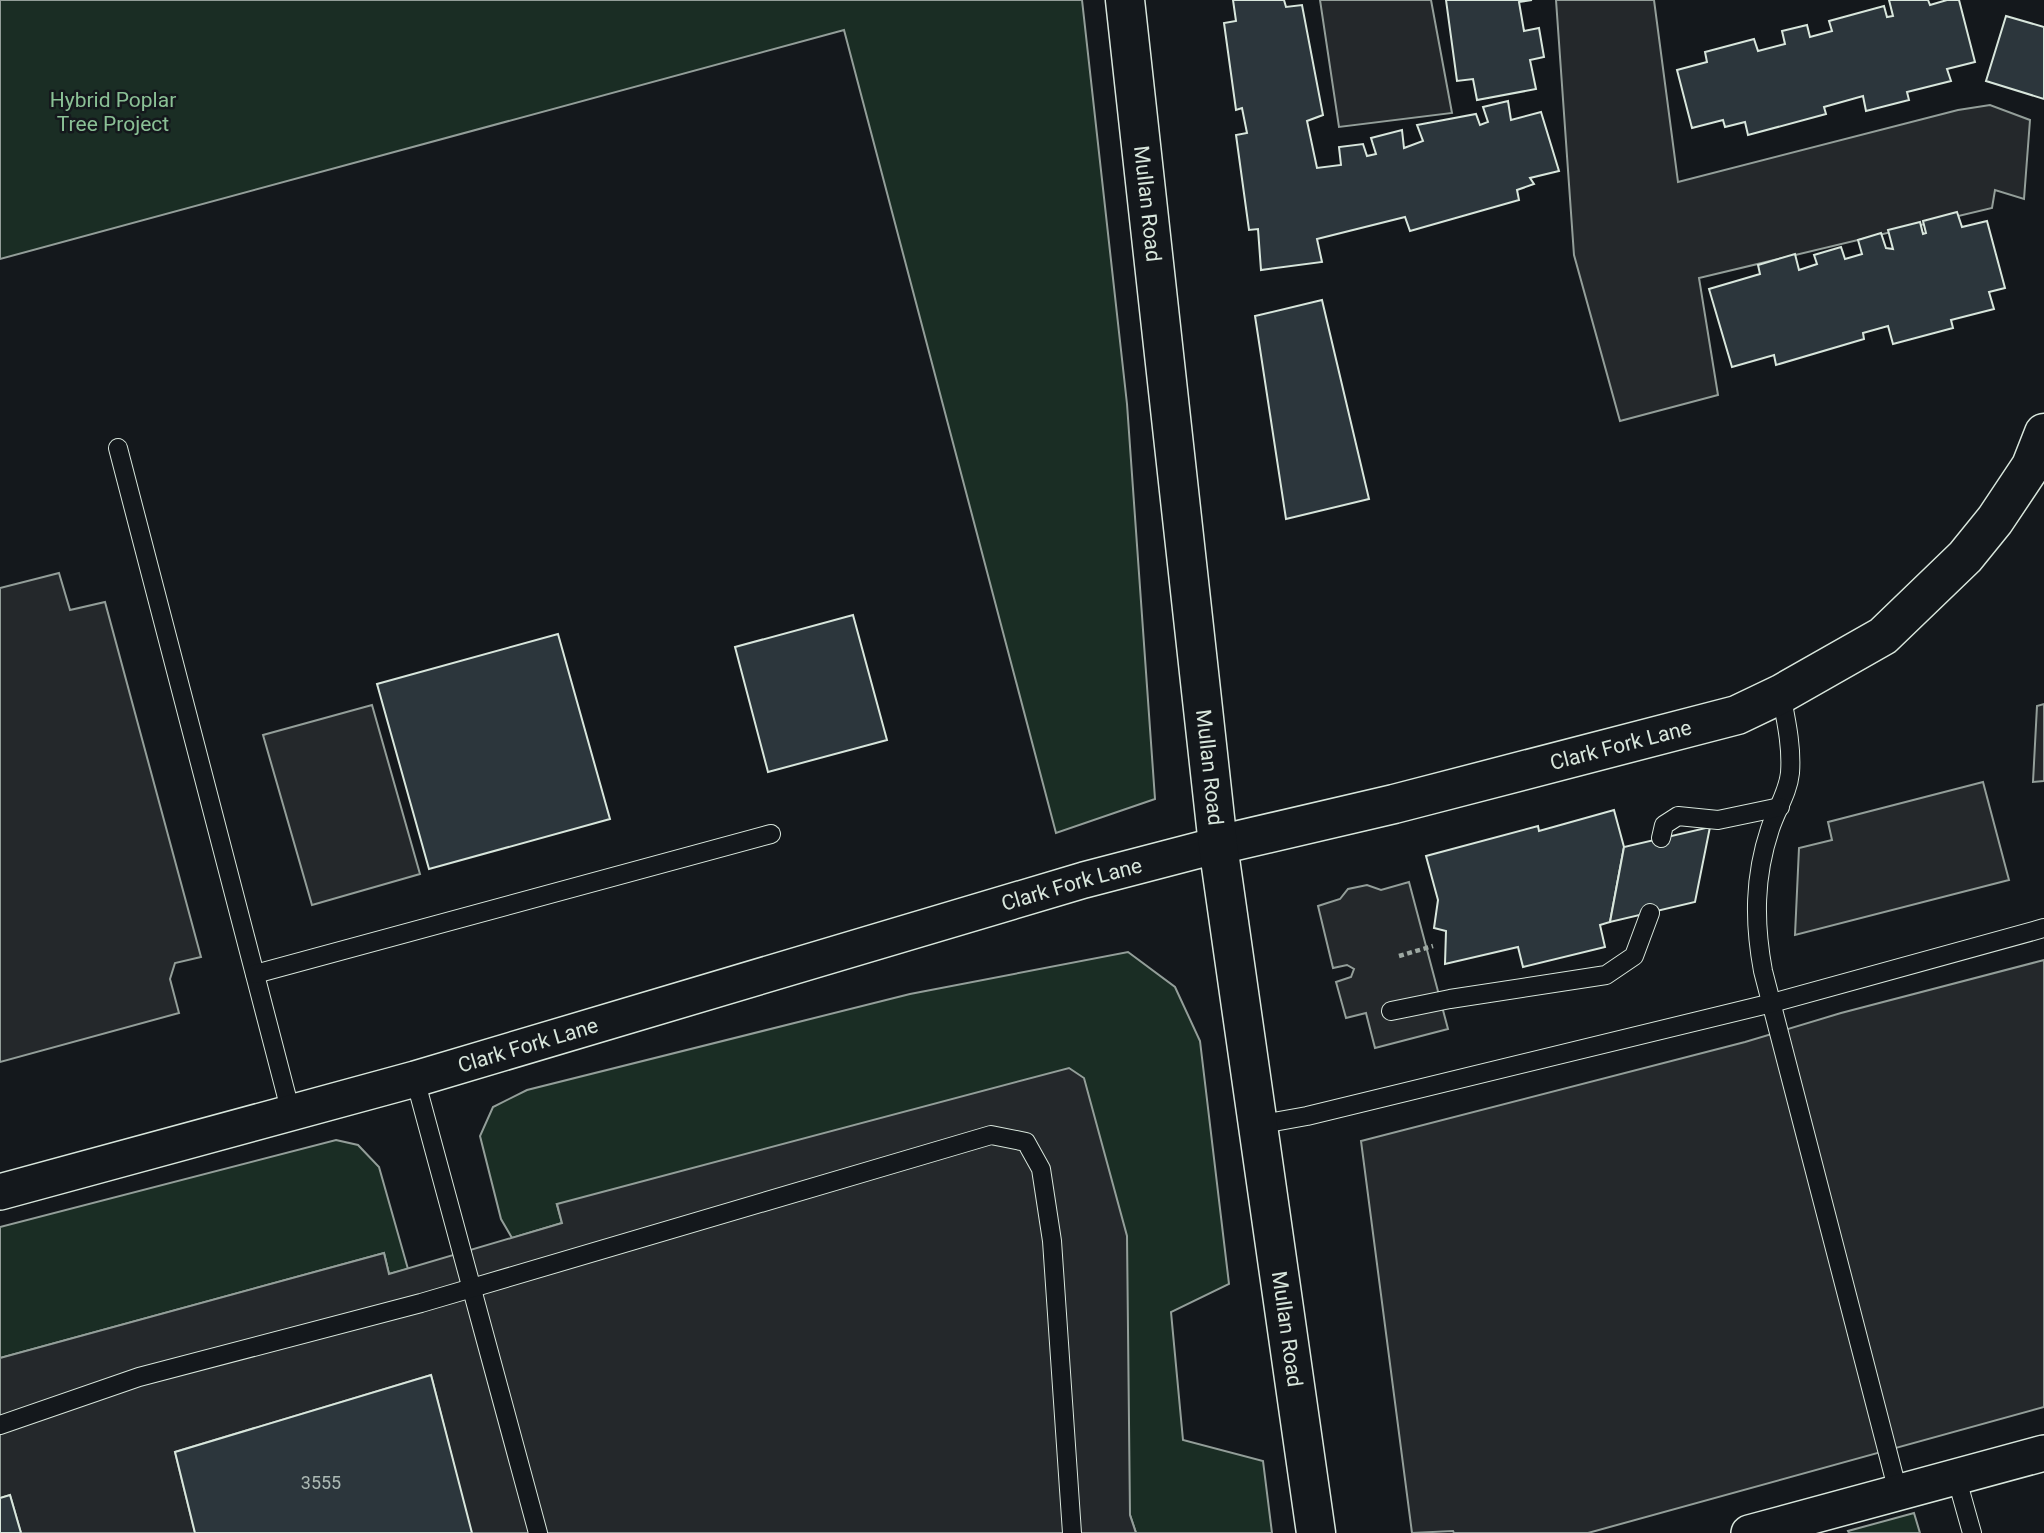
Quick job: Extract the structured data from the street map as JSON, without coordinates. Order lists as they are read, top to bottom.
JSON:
{
  "streets": {
    "main road": ["Mullan Road", "Clark Fork Lane"]
  },
  "crossings": [
    ["Mullan Road", "Clark Fork Lane"]
  ],
  "parks": ["Hybrid Poplar Tree Project"],
  "house_numbers": ["3555"]
}
